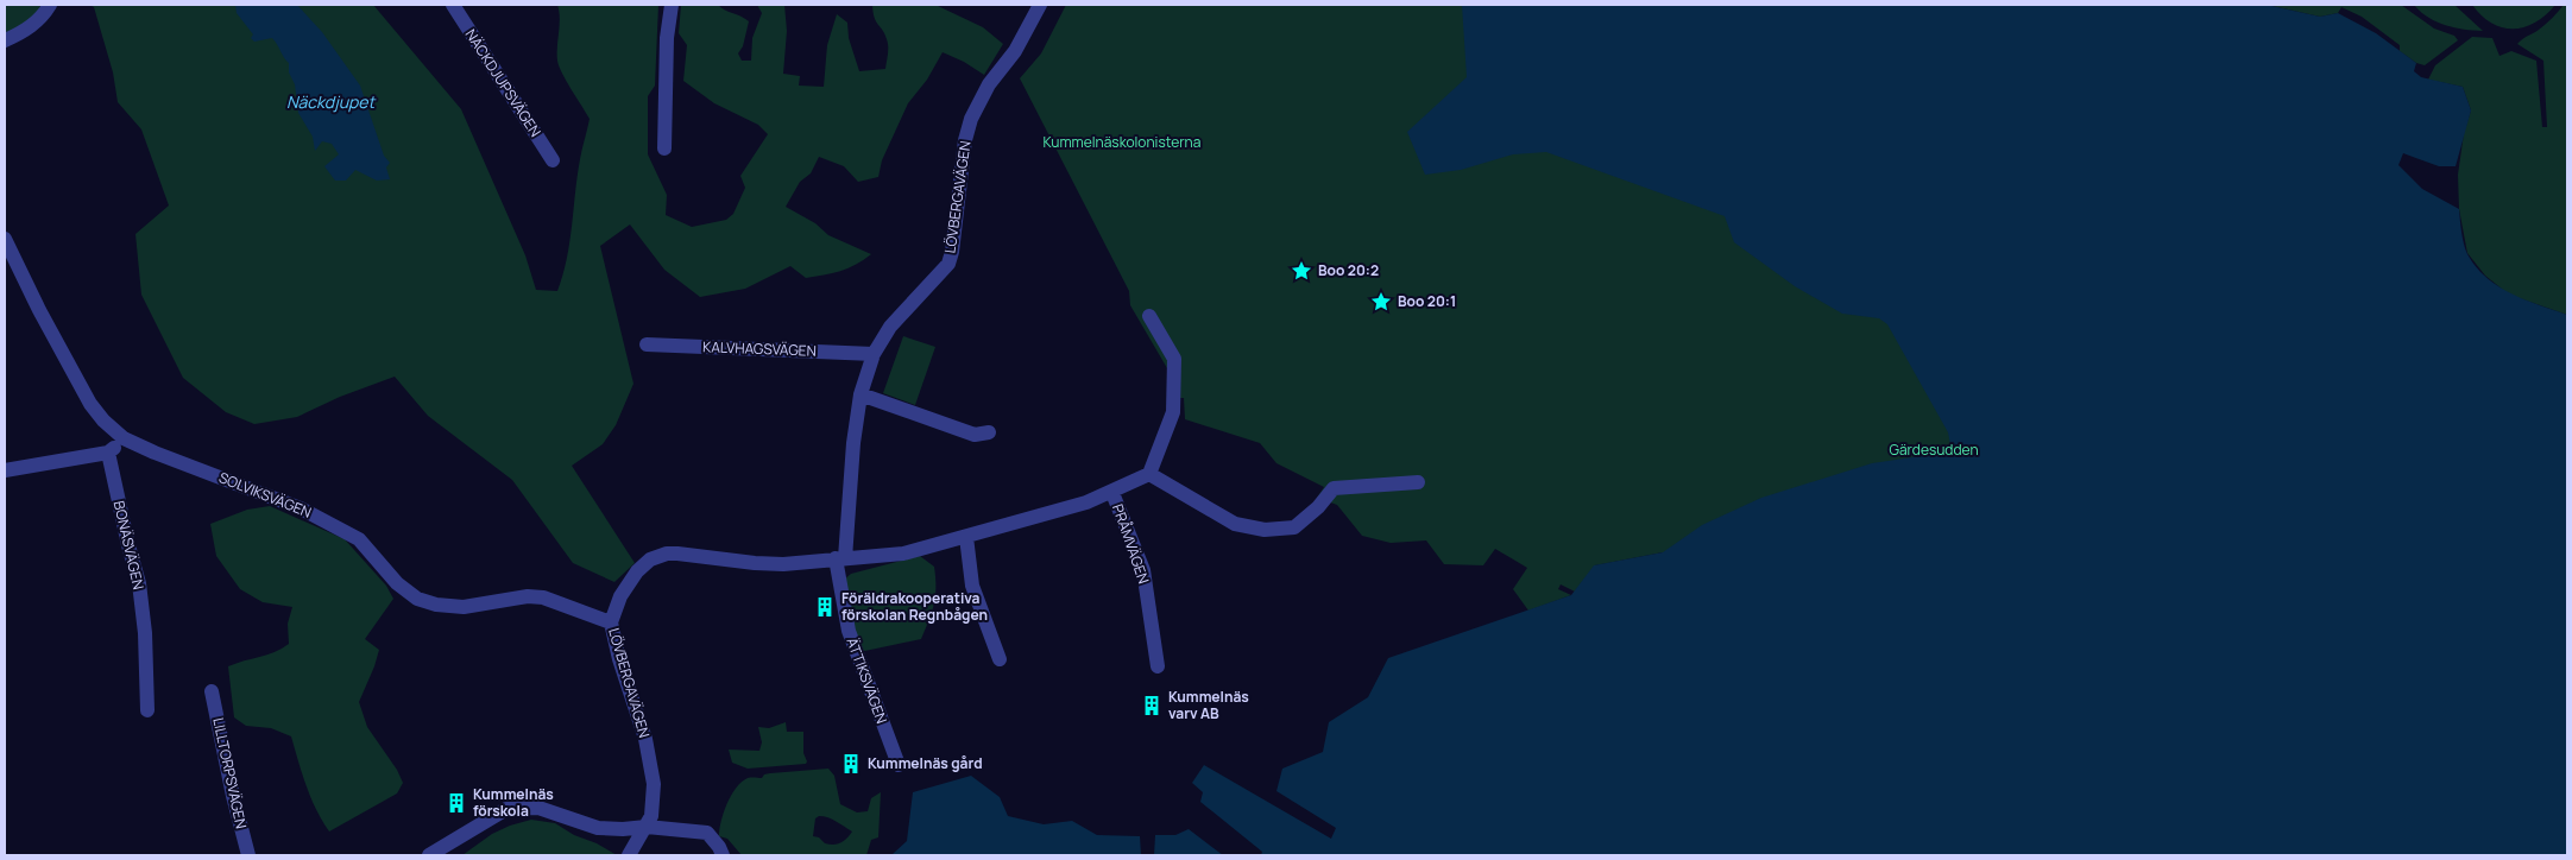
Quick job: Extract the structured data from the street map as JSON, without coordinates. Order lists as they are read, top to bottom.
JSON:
{
  "streets": {
    "street": [
      "NÄCKDJUPSVÄGEN",
      "LÖVBERGAVÄGEN",
      "KALVHAGSVÄGEN",
      "SOLVIKSVÄGEN",
      "PRÅMVÄGEN",
      "BONÄSVÄGEN",
      "ÄTTIKSVÄGEN",
      "LILLTORPSVÄGEN"
    ]
  },
  "crossings": [
    ["LÖVBERGAVÄGEN", "KALVHAGSVÄGEN"],
    ["LÖVBERGAVÄGEN", "SOLVIKSVÄGEN"],
    ["LÖVBERGAVÄGEN", "ÄTTIKSVÄGEN"]
  ],
  "water": ["Näckdjupet"],
  "parks": ["Kummelnäskolonisterna", "Gärdesudden"],
  "places": {
    "place": ["Boo 20:2", "Boo 20:1"],
    "building": [
      "Föräldrakooperativa förskolan Regnbågen",
      "Kummelnäs varv AB",
      "Kummelnäs gård",
      "Kummelnäs förskola"
    ]
  }
}
